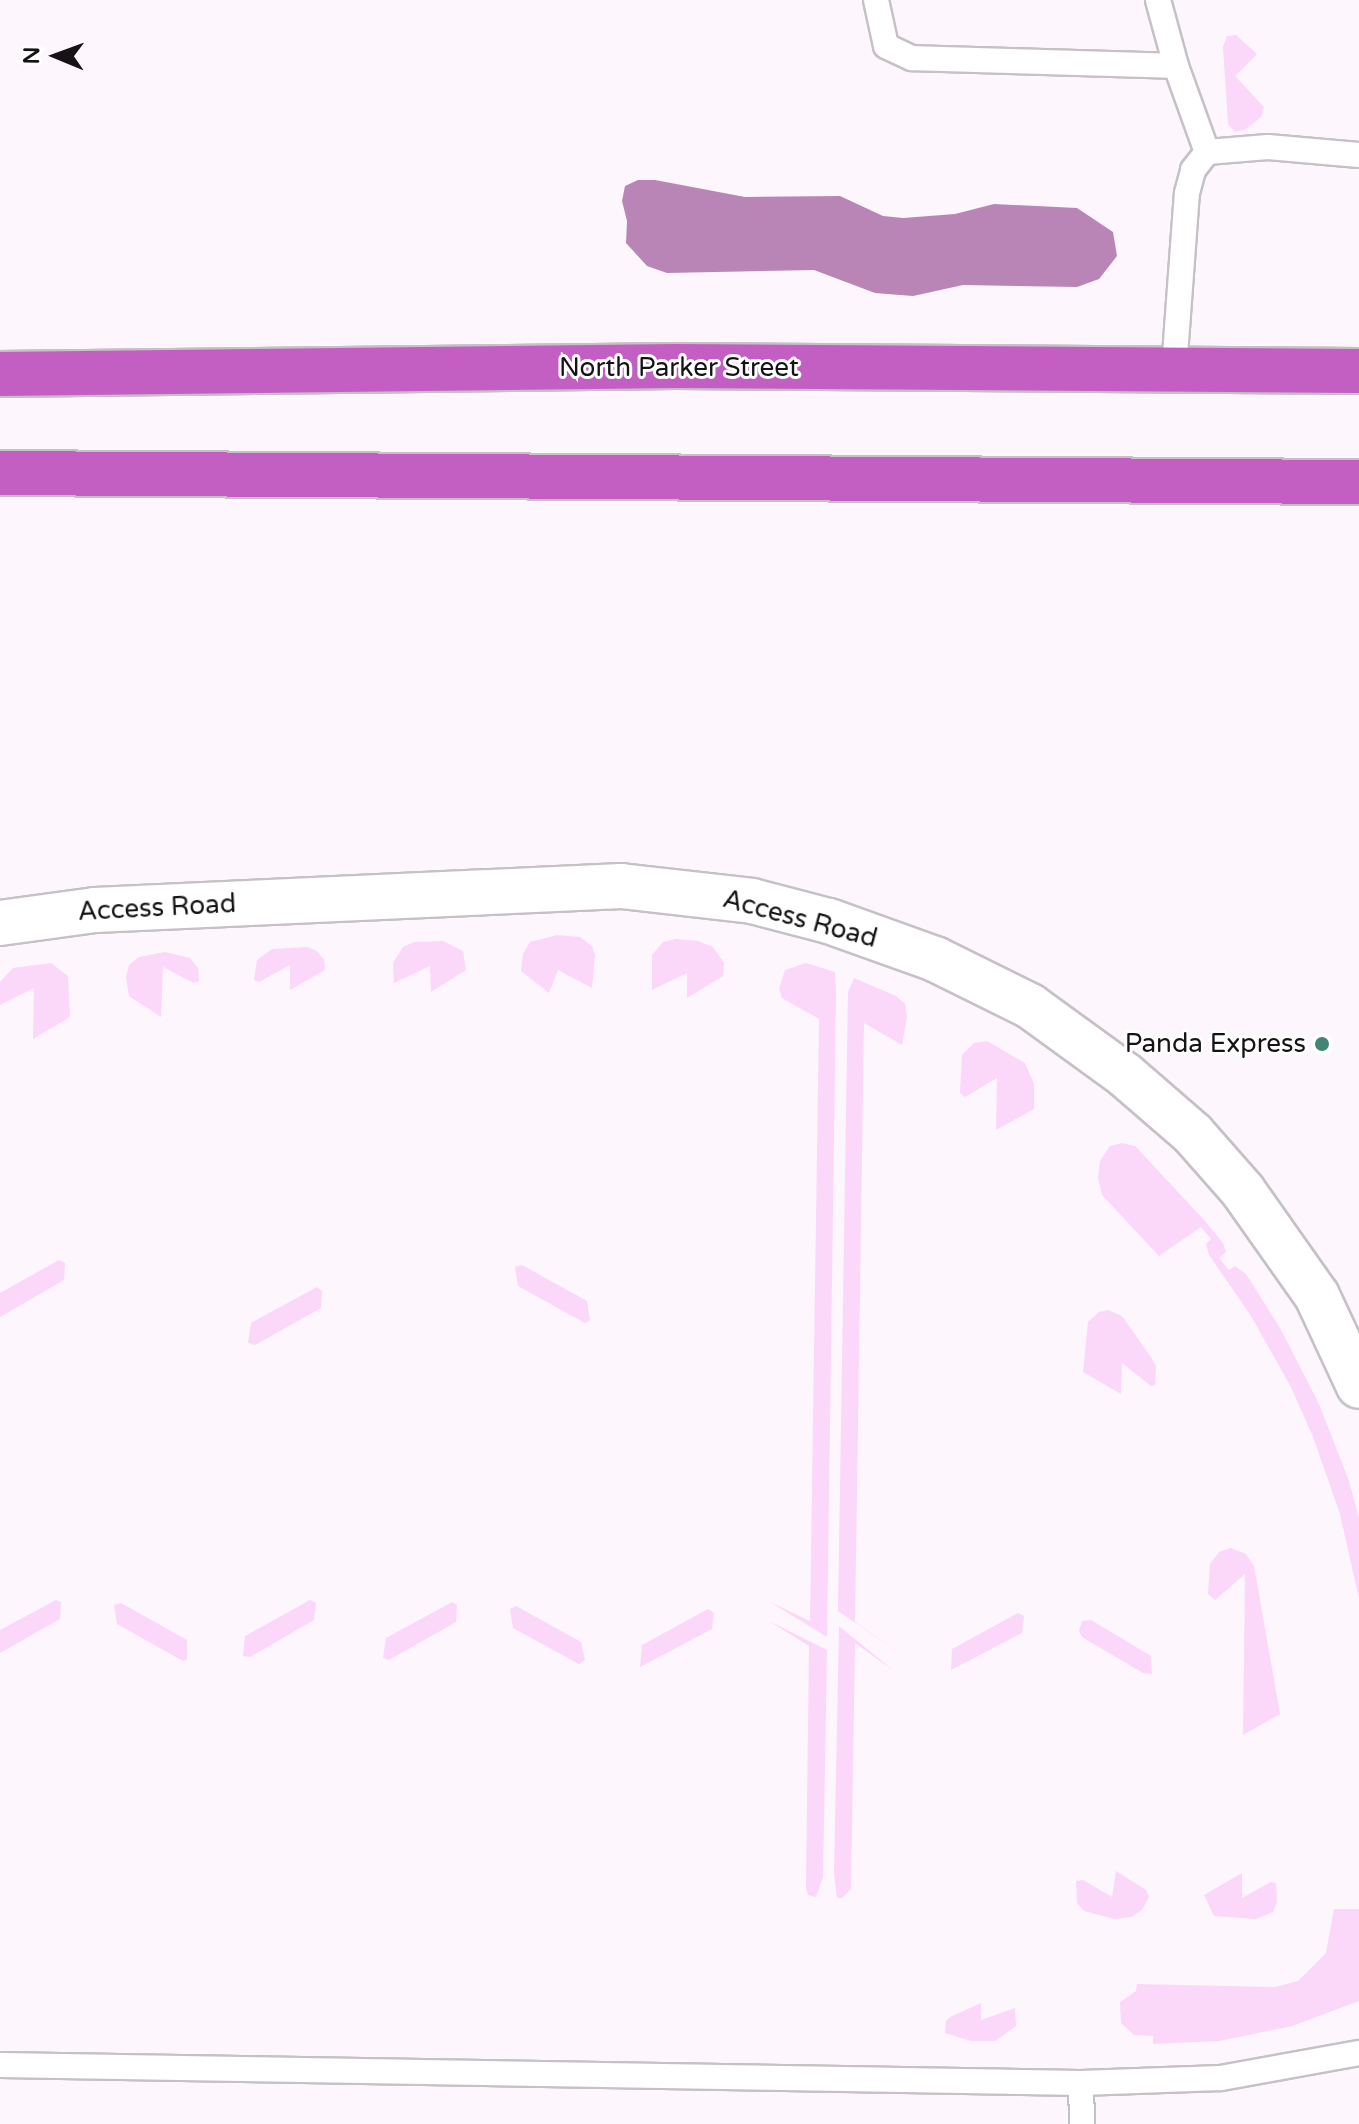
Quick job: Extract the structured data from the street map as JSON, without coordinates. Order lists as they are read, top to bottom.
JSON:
{
  "streets": {
    "highway": ["North Parker Street"],
    "street": ["Access Road"]
  },
  "places": ["Panda Express"],
  "north": "left"
}
